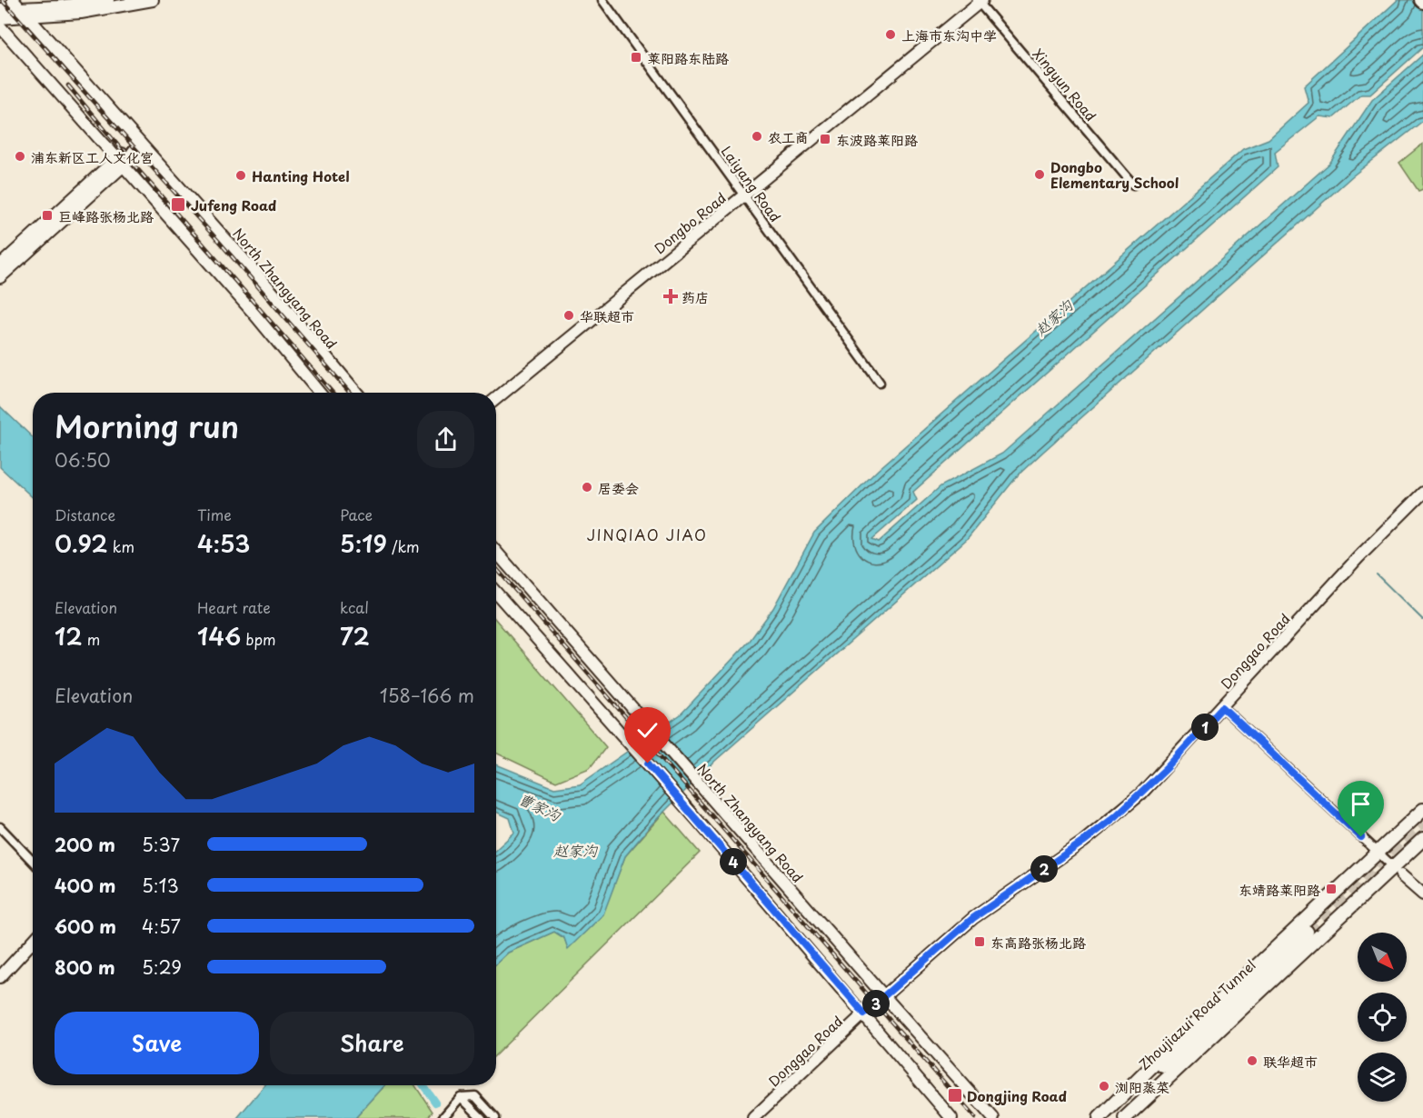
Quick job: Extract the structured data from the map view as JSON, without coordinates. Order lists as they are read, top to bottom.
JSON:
{
  "streets": {
    "main road": [
      "Dongbo Road",
      "North Zhangyang Road",
      "Donggao Road",
      "Zhoujiazui Road Tunnel"
    ],
    "street": ["Xingyun Road", "Laiyang Road"]
  },
  "crossings": [
    ["Xingyun Road", "Dongbo Road"],
    ["Laiyang Road", "Dongbo Road"],
    ["North Zhangyang Road", "Donggao Road"]
  ],
  "districts": ["JINQIAO JIAO"],
  "water": ["赵家沟", "曹家沟"],
  "places": {
    "other": [
      "上海市东沟中学",
      "农工商",
      "浦东新区工人文化宫",
      "Dongbo Elementary School",
      "Hanting Hotel",
      "华联超市",
      "居委会",
      "联华超市",
      "浏阳蒸菜"
    ],
    "transit": [
      "莱阳路东陆路",
      "东波路莱阳路",
      "Jufeng Road",
      "巨峰路张杨北路",
      "东靖路莱阳路",
      "东高路张杨北路",
      "Dongjing Road"
    ],
    "health": ["药店"]
  },
  "north": "bottom right",
  "page": {
    "heading": ["Morning run", "06:50"],
    "stats": [
      ["Distance", "0.92 km"],
      ["Time", "4:53"],
      ["Pace", "5:19 /km"],
      ["Elevation", "12 m"],
      ["Heart rate", "146 bpm"],
      ["kcal", "72"]
    ],
    "chart": ["Elevation", "158–166 m"],
    "pins": [
      "1",
      "4",
      "2",
      "3"
    ],
    "list": [
      {
        "name": "200 m",
        "note": "5:37"
      },
      {
        "name": "400 m",
        "note": "5:13"
      },
      {
        "name": "600 m",
        "note": "4:57"
      },
      {
        "name": "800 m",
        "note": "5:29"
      }
    ],
    "buttons": ["Save", "Share"]
  }
}
